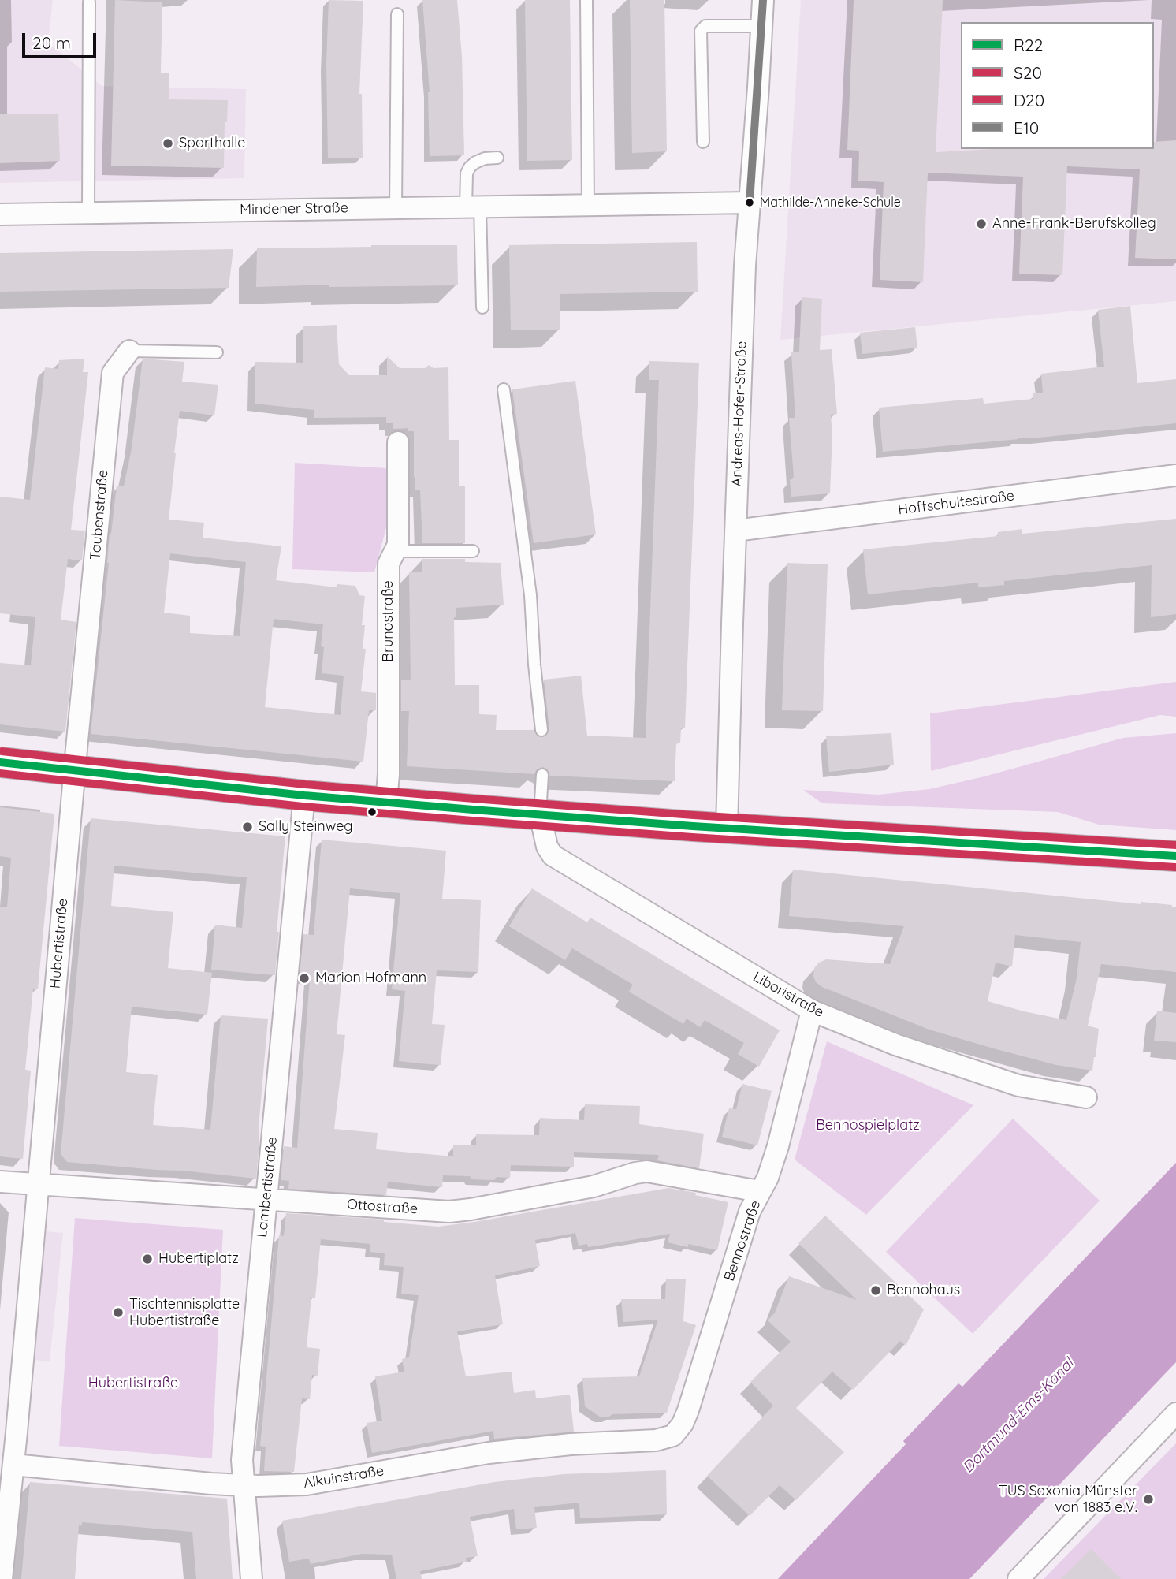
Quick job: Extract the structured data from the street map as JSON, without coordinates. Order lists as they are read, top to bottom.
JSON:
{
  "streets": {
    "street": [
      "Mindener Straße",
      "Andreas-Hofer-Straße",
      "Hoffschultestraße",
      "Taubenstraße",
      "Brunostraße",
      "Hubertistraße",
      "Liboristraße",
      "Lambertistraße",
      "Ottostraße",
      "Bennostraße",
      "Alkuinstraße"
    ]
  },
  "crossings": [
    ["Mindener Straße", "Andreas-Hofer-Straße"],
    ["Andreas-Hofer-Straße", "Hoffschultestraße"],
    ["Taubenstraße", "Hubertistraße"],
    ["Hubertistraße", "Ottostraße"],
    ["Hubertistraße", "Alkuinstraße"],
    ["Liboristraße", "Bennostraße"],
    ["Lambertistraße", "Ottostraße"],
    ["Lambertistraße", "Alkuinstraße"],
    ["Ottostraße", "Bennostraße"],
    ["Bennostraße", "Alkuinstraße"]
  ],
  "water": ["Dortmund-Ems-Kanal"],
  "parks": ["Bennospielplatz", "Hubertistraße"],
  "places": [
    "Sporthalle",
    "Mathilde-Anneke-Schule",
    "Anne-Frank-Berufskolleg",
    "Sally Steinweg",
    "Marion Hofmann",
    "Hubertiplatz",
    "Bennohaus",
    "Tischtennisplatte Hubertistraße",
    "TUS Saxonia Münster von 1883 e.V."
  ],
  "lines": [
    "transit line E10",
    "transit line D20",
    "transit line R22",
    "transit line S20"
  ],
  "legend": [
    "R22",
    "S20",
    "D20",
    "E10"
  ],
  "scale_bar": "20 m"
}
